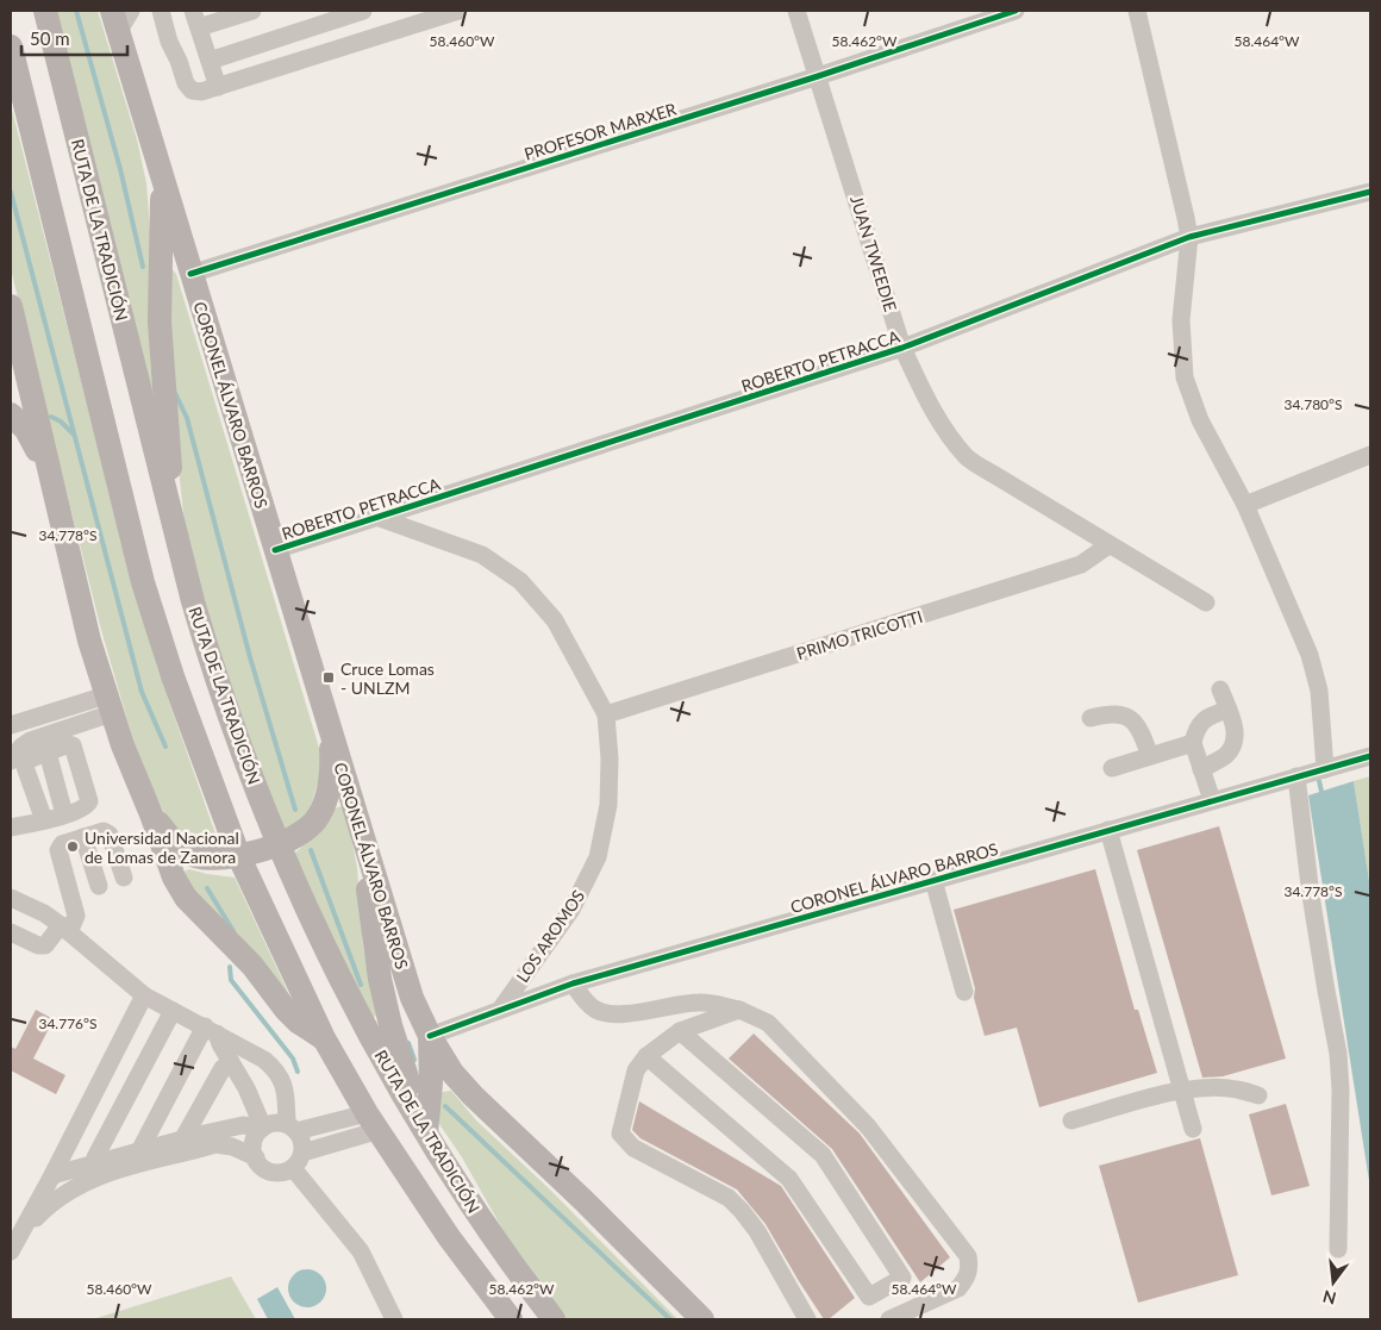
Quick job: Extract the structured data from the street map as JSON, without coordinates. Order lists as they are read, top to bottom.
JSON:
{
  "streets": {
    "main road": ["RUTA DE LA TRADICIÓN", "CORONEL ÁLVARO BARROS"],
    "street": [
      "PROFESOR MARXER",
      "JUAN TWEEDIE",
      "ROBERTO PETRACCA",
      "PRIMO TRICOTTI",
      "LOS AROMOS"
    ]
  },
  "crossings": [
    ["PROFESOR MARXER", "JUAN TWEEDIE"],
    ["PROFESOR MARXER", "CORONEL ÁLVARO BARROS"],
    ["JUAN TWEEDIE", "ROBERTO PETRACCA"],
    ["JUAN TWEEDIE", "PRIMO TRICOTTI"],
    ["ROBERTO PETRACCA", "CORONEL ÁLVARO BARROS"],
    ["ROBERTO PETRACCA", "LOS AROMOS"],
    ["CORONEL ÁLVARO BARROS", "LOS AROMOS"],
    ["PRIMO TRICOTTI", "LOS AROMOS"]
  ],
  "places": {
    "transit": ["Cruce Lomas - UNLZM"],
    "other": ["Universidad Nacional de Lomas de Zamora"]
  },
  "scale_bar": "50 m",
  "north": "bottom",
  "coordinates": [
    "58.460°W",
    "58.462°W",
    "58.464°W",
    "34.780°S",
    "34.778°S",
    "34.776°S"
  ]
}
